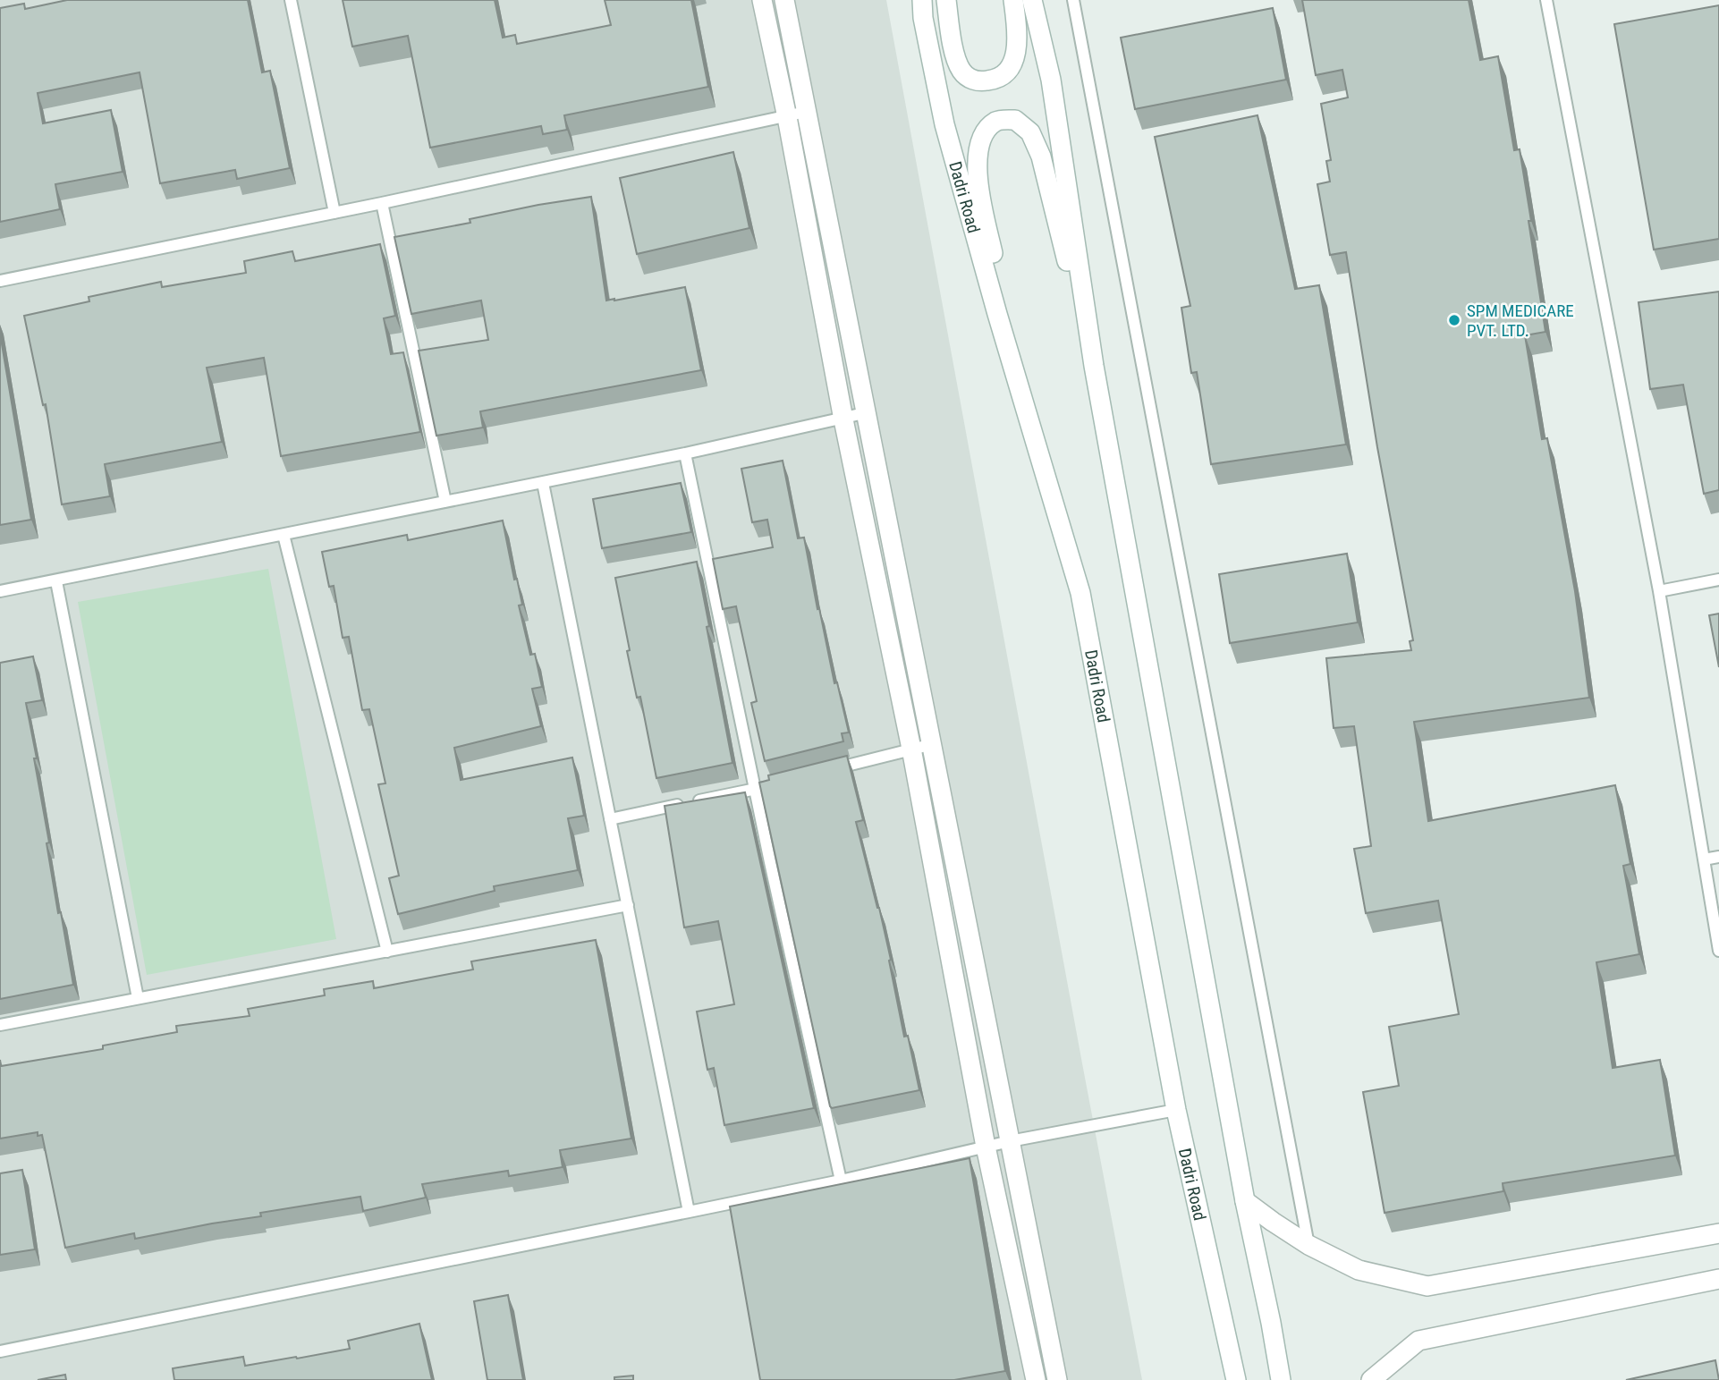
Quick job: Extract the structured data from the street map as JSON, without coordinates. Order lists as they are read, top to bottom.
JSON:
{
  "streets": {
    "street": ["Dadri Road"]
  },
  "places": ["SPM MEDICARE PVT. LTD."]
}
